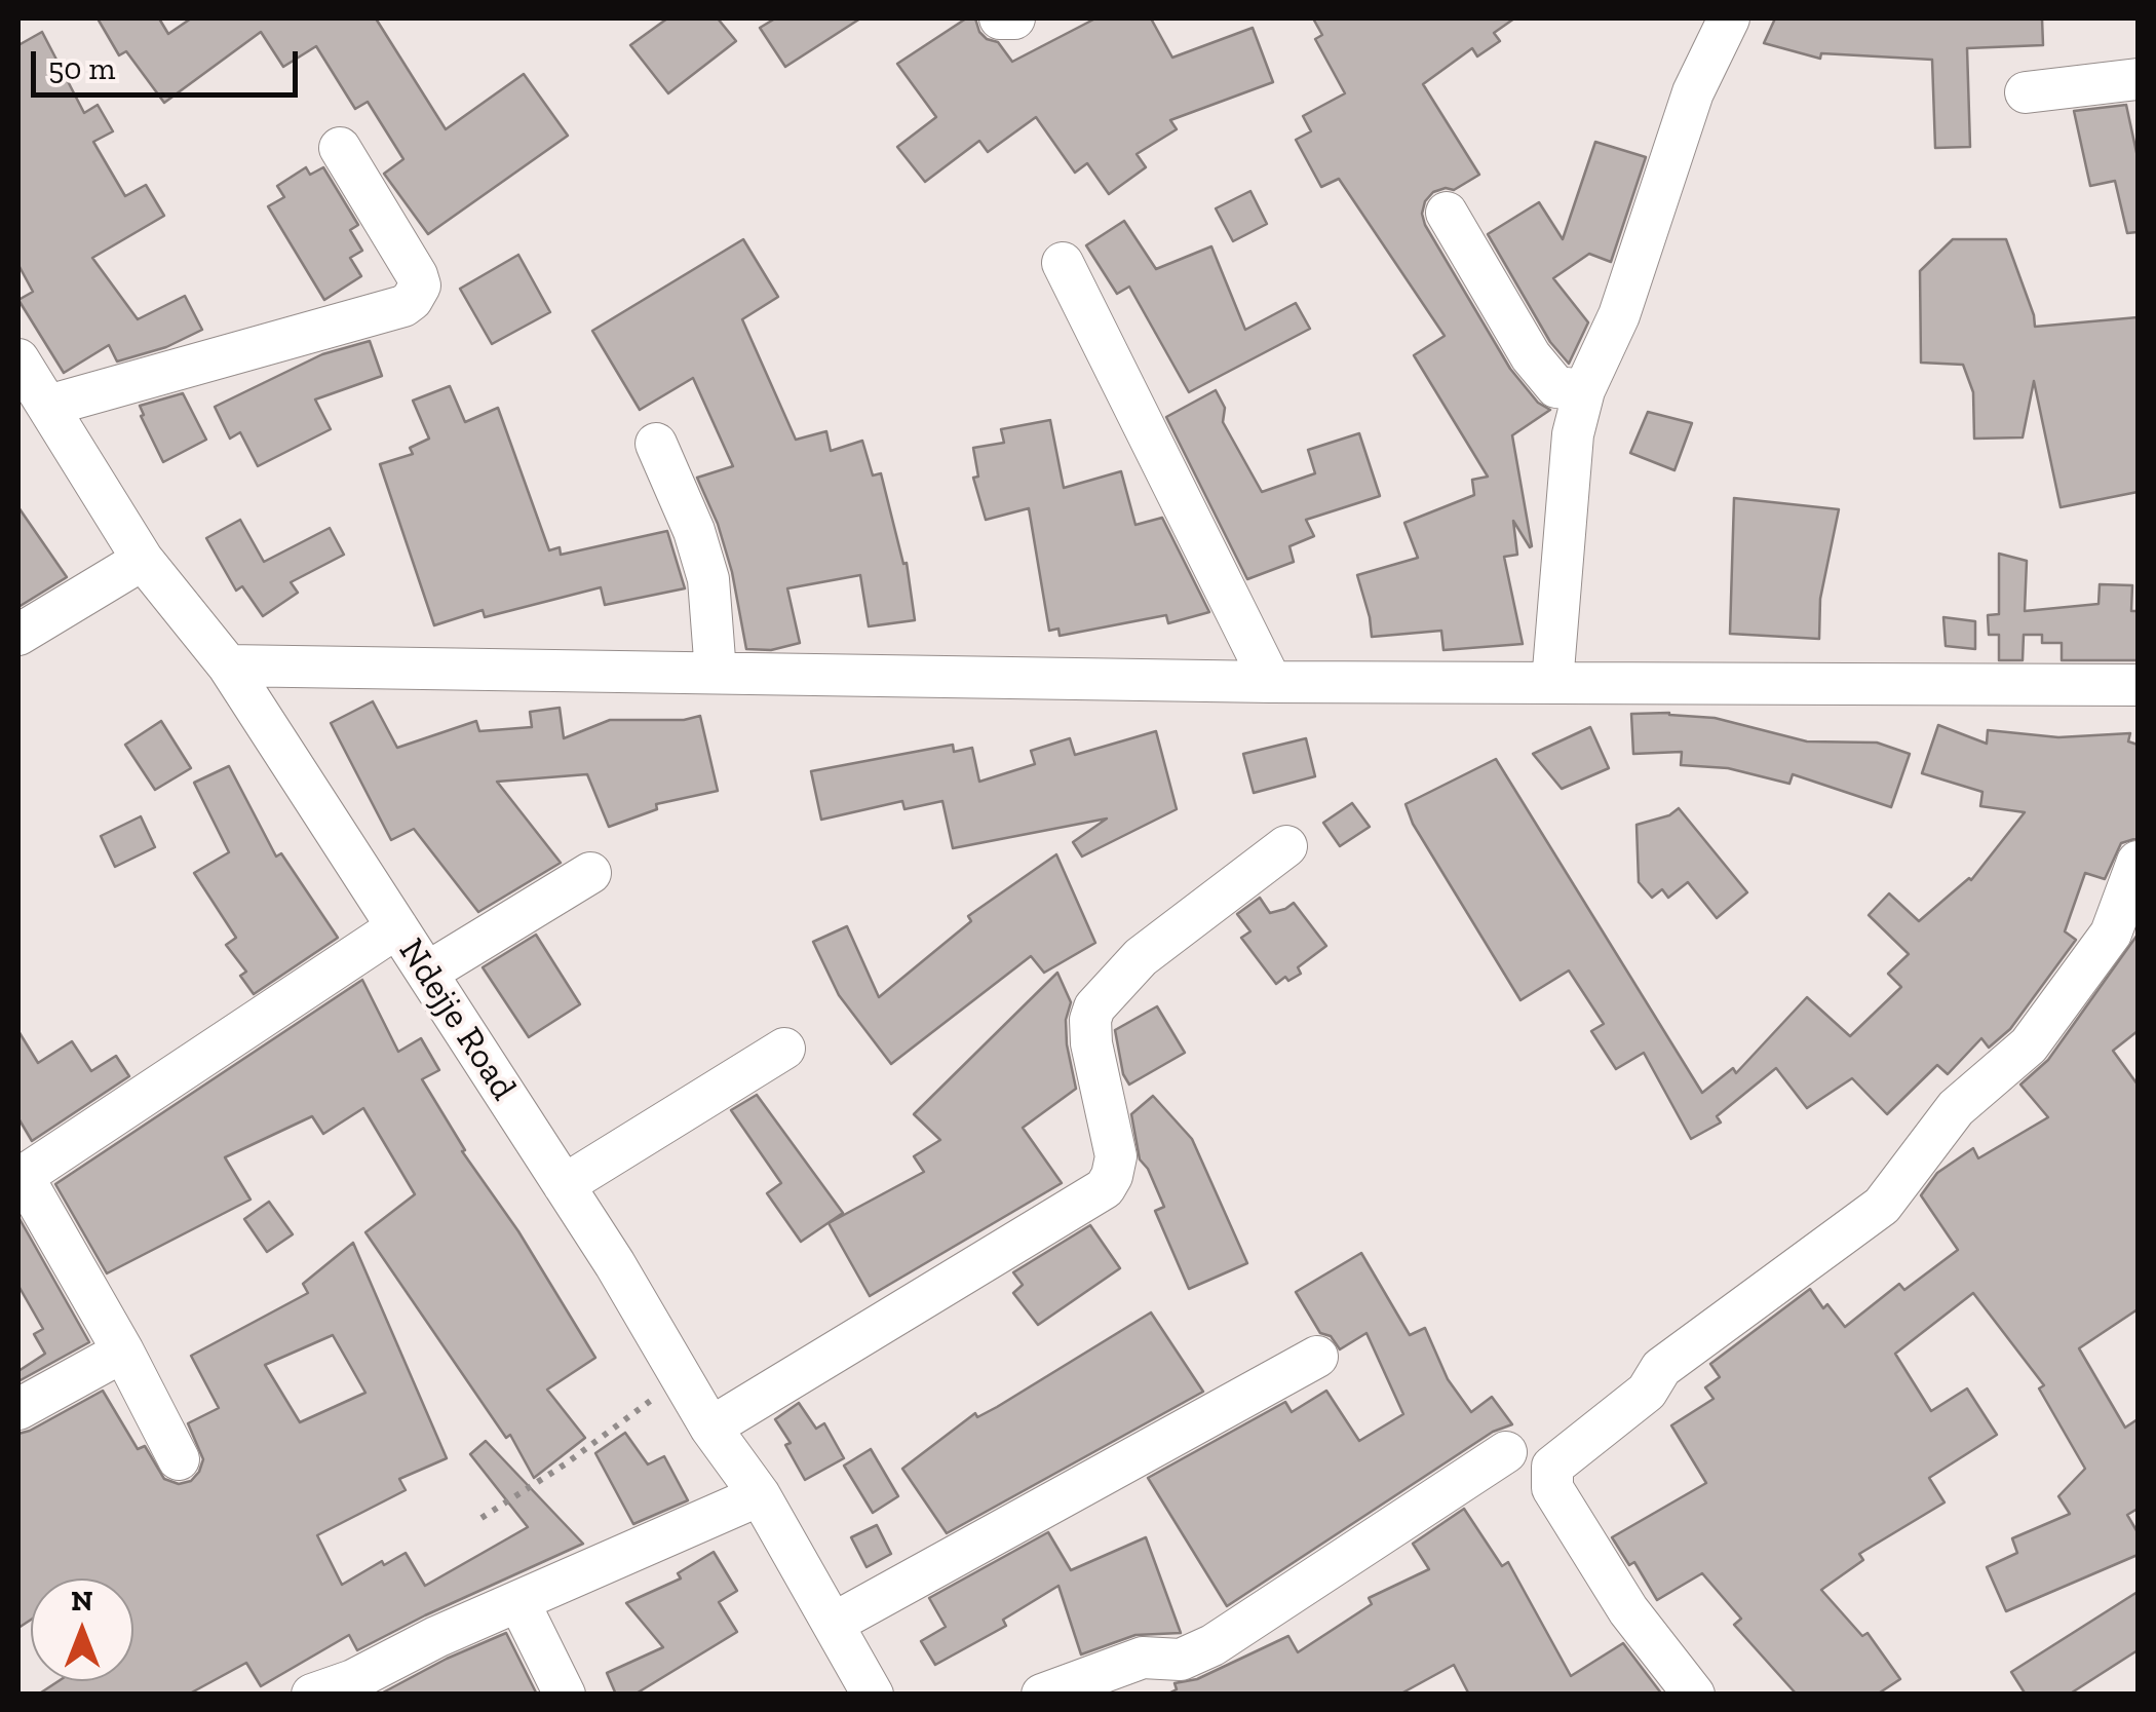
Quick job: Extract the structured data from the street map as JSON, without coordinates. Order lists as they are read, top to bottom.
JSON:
{
  "streets": {
    "street": ["Ndejje Road"]
  },
  "scale_bar": "50 m",
  "north": "top"
}
